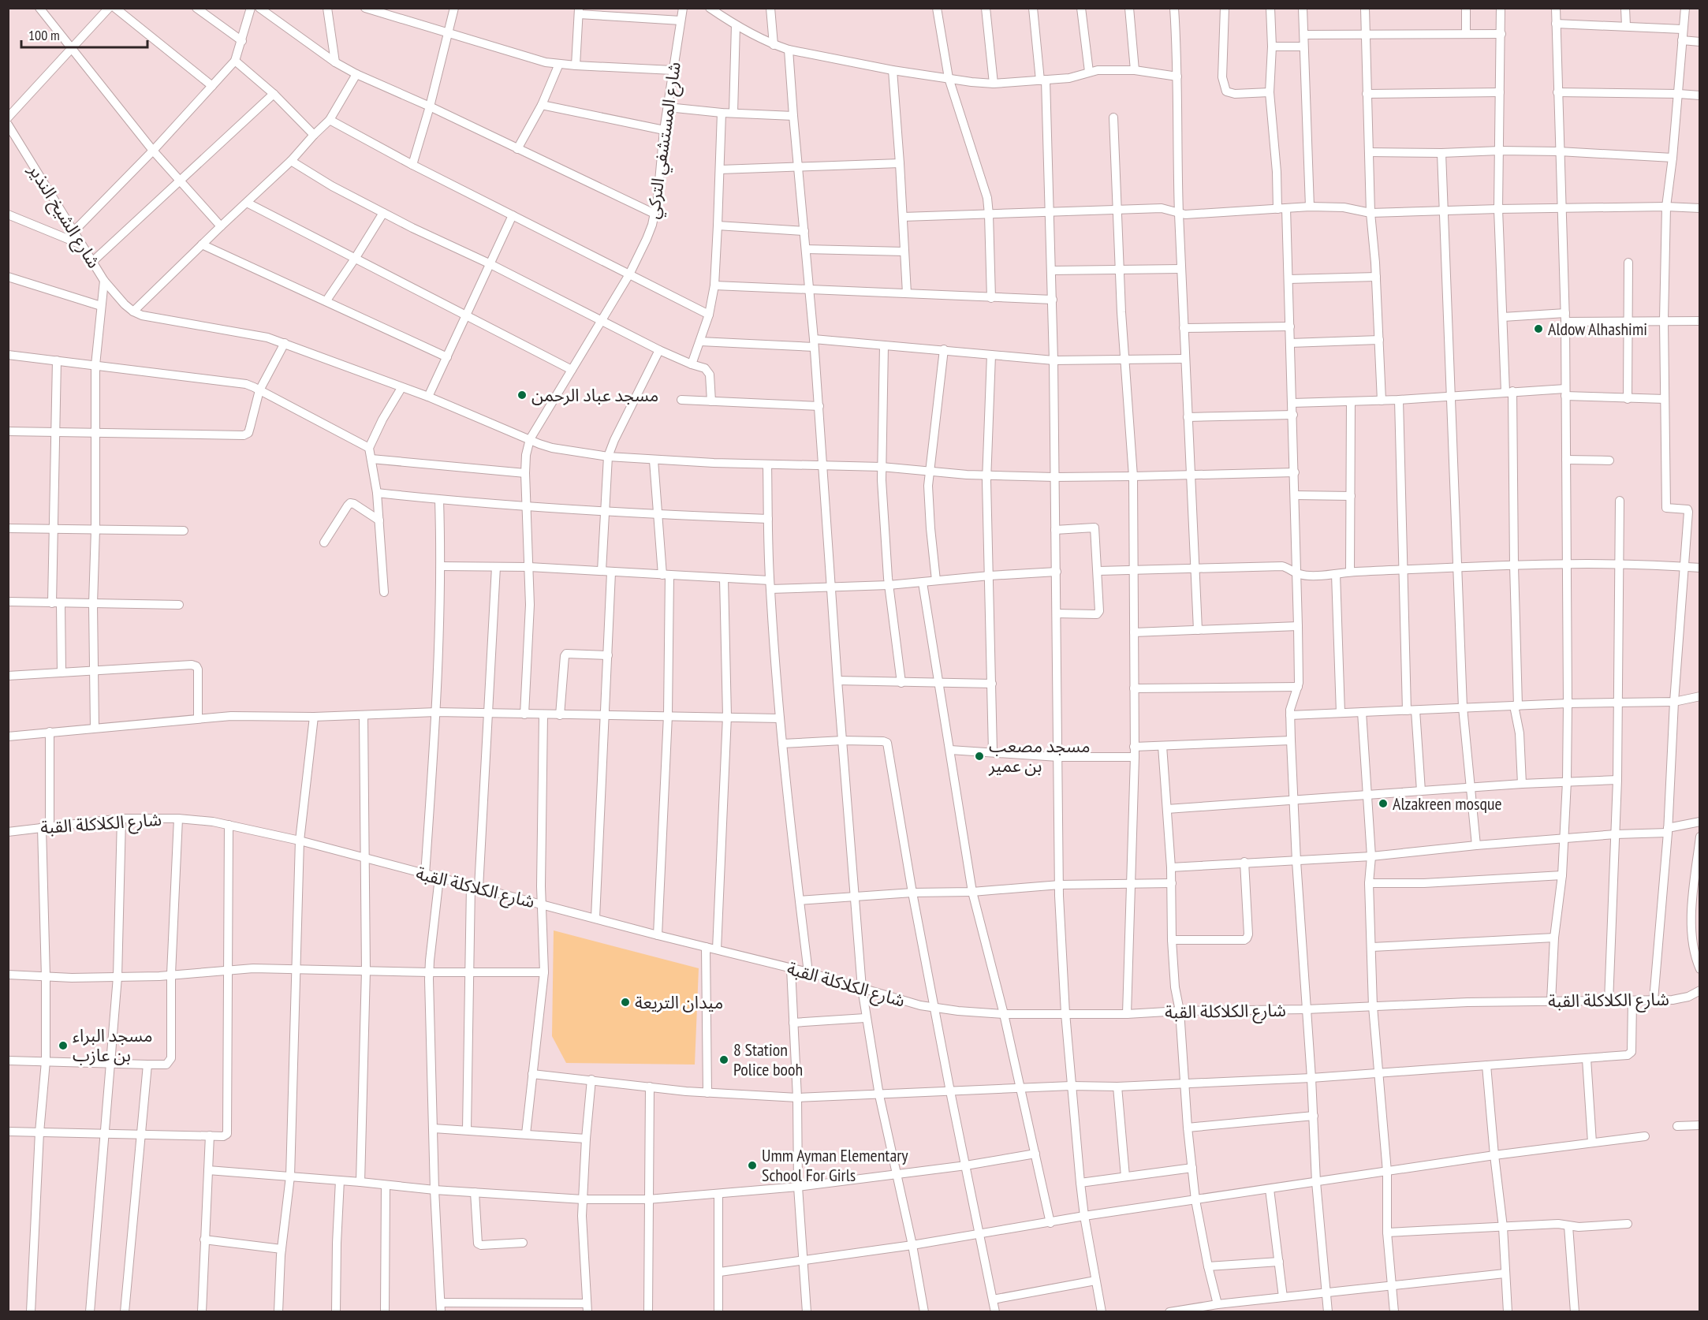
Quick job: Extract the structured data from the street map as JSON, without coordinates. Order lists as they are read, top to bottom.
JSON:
{
  "streets": {
    "street": ["شارع المستشفي التركي", "شارع الشيخ النذير", "شارع الكلاكلة القبة"]
  },
  "places": [
    "Aldow Alhashimi",
    "مسجد عباد الرحمن",
    "مسجد مصعب بن عمير",
    "Alzakreen mosque",
    "ميدان التريعة",
    "مسجد البراء بن عازب",
    "8 Station Police booh",
    "Umm Ayman Elementary School For Girls"
  ],
  "scale_bar": "100 m"
}
